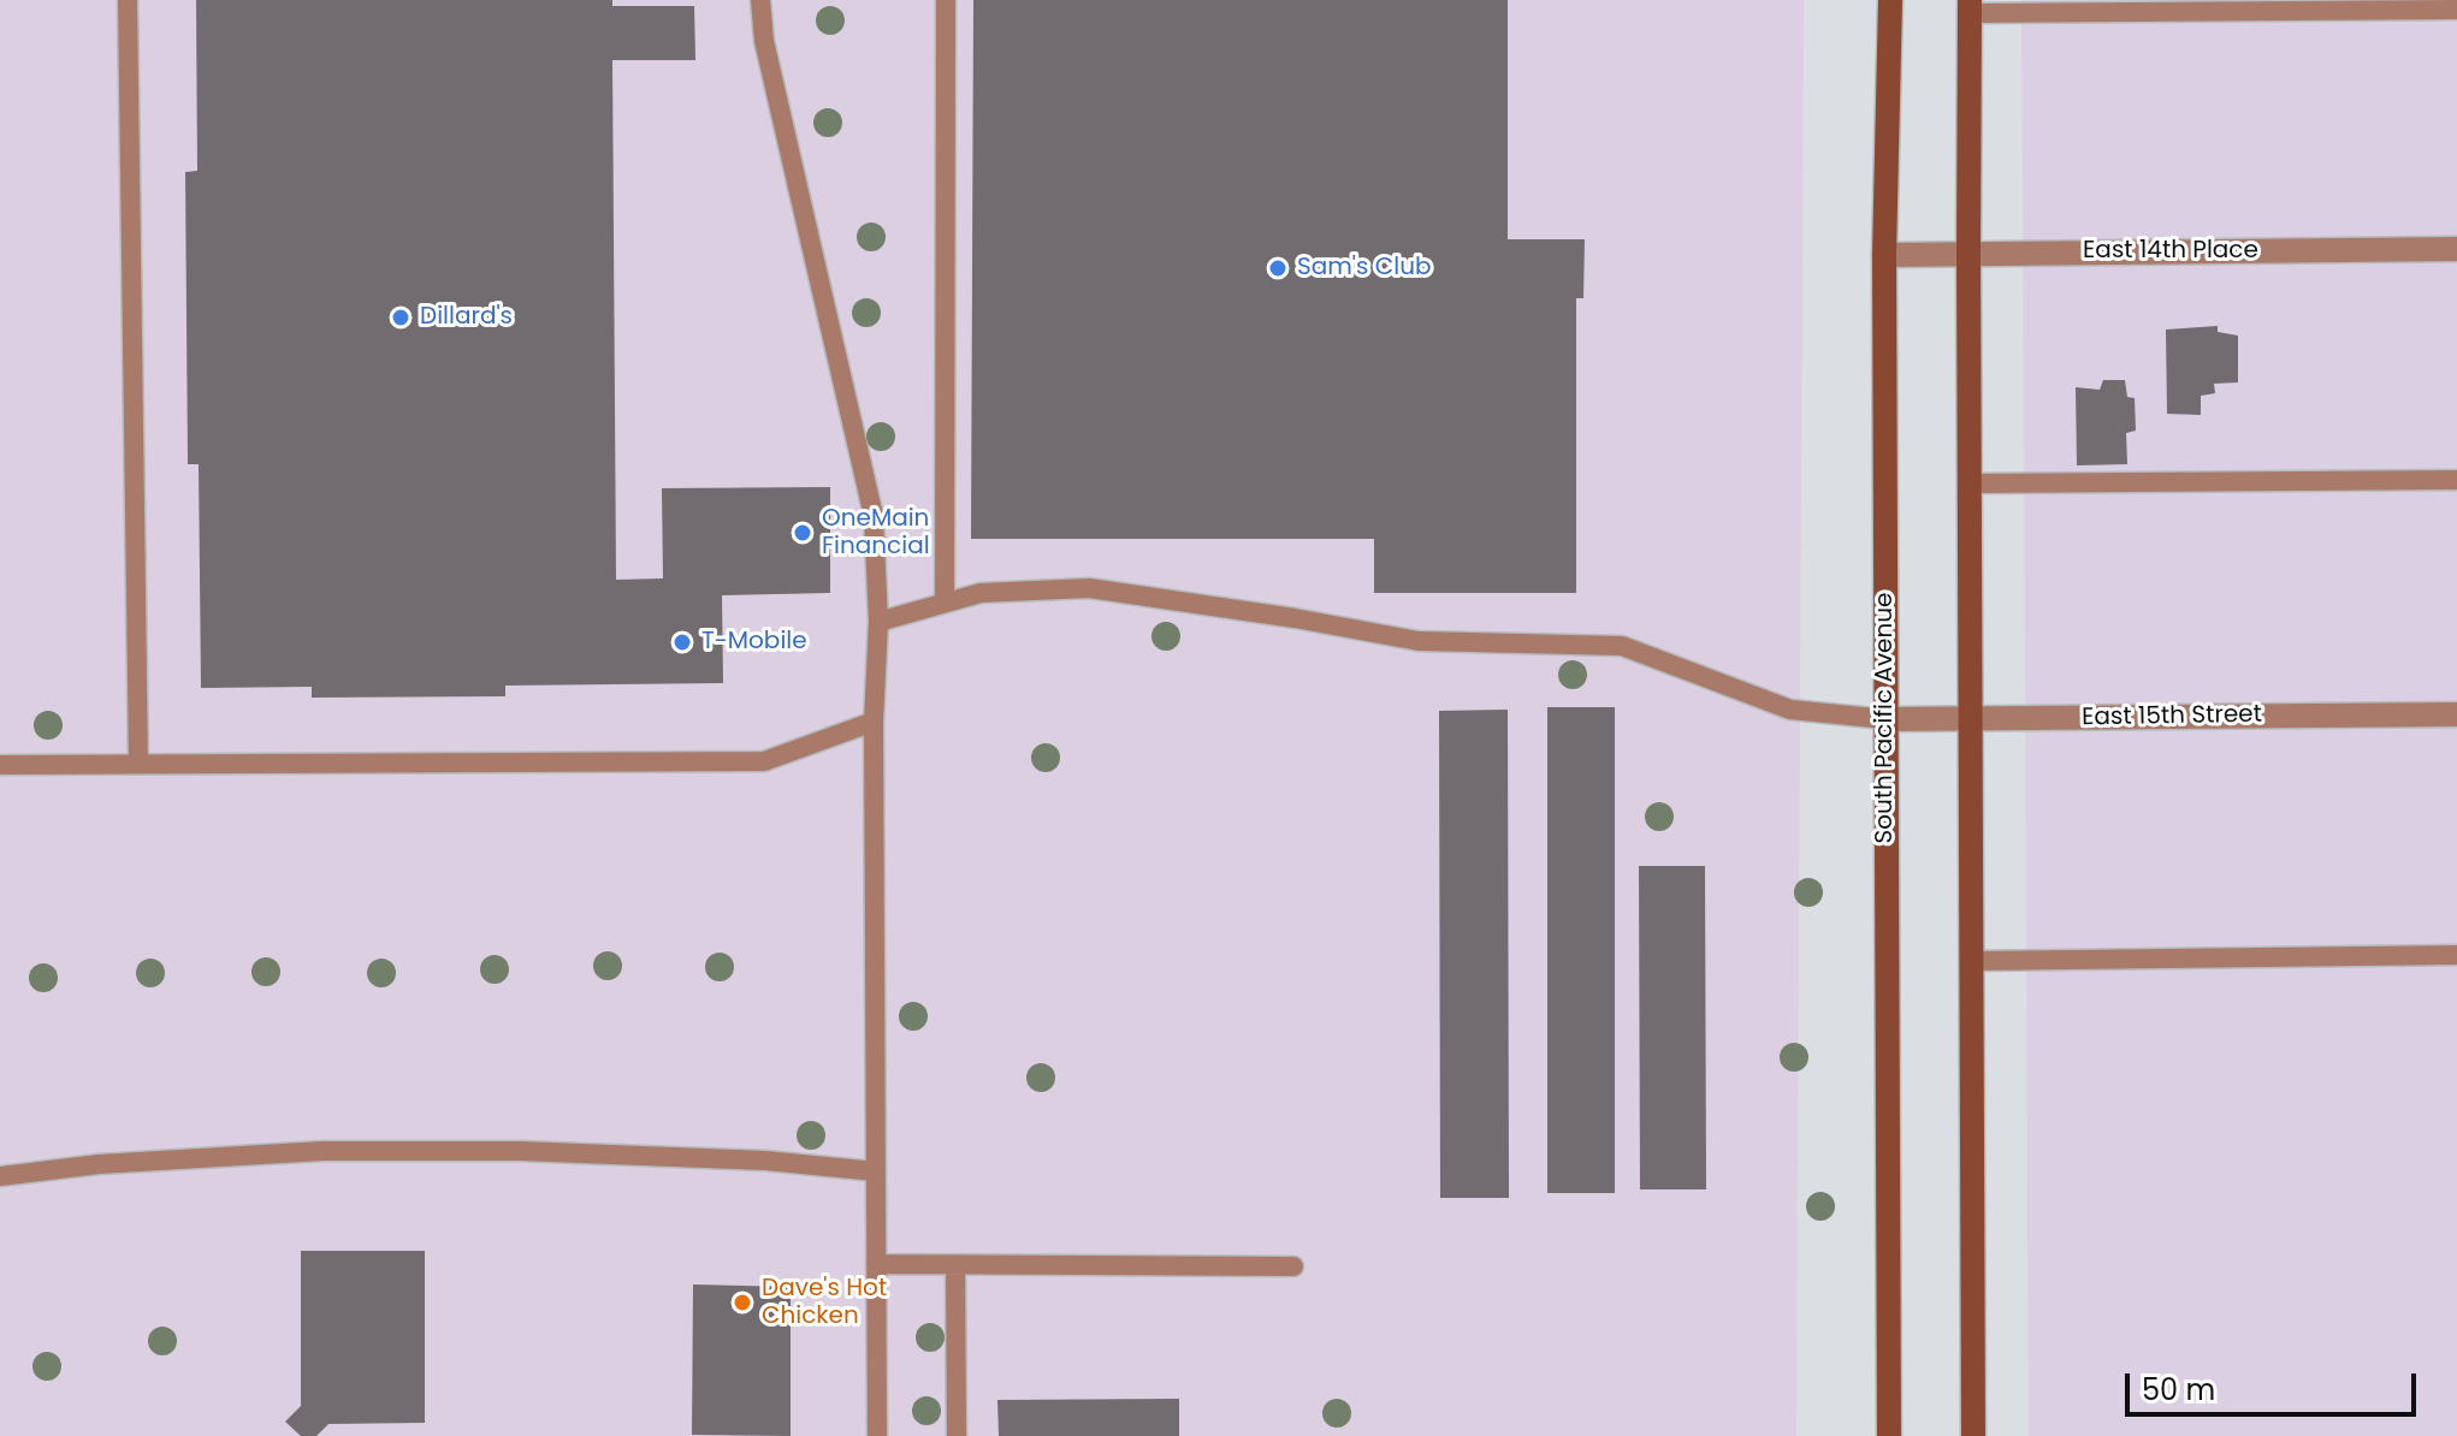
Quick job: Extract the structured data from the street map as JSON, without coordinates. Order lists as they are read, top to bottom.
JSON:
{
  "streets": {
    "street": ["East 14th Place", "East 15th Street", "South Pacific Avenue"]
  },
  "crossings": [
    ["East 14th Place", "South Pacific Avenue"],
    ["East 15th Street", "South Pacific Avenue"]
  ],
  "places": [
    "Sam's Club",
    "Dillard's",
    "OneMain Financial",
    "T-Mobile",
    "Dave's Hot Chicken"
  ],
  "scale_bar": "50 m"
}
